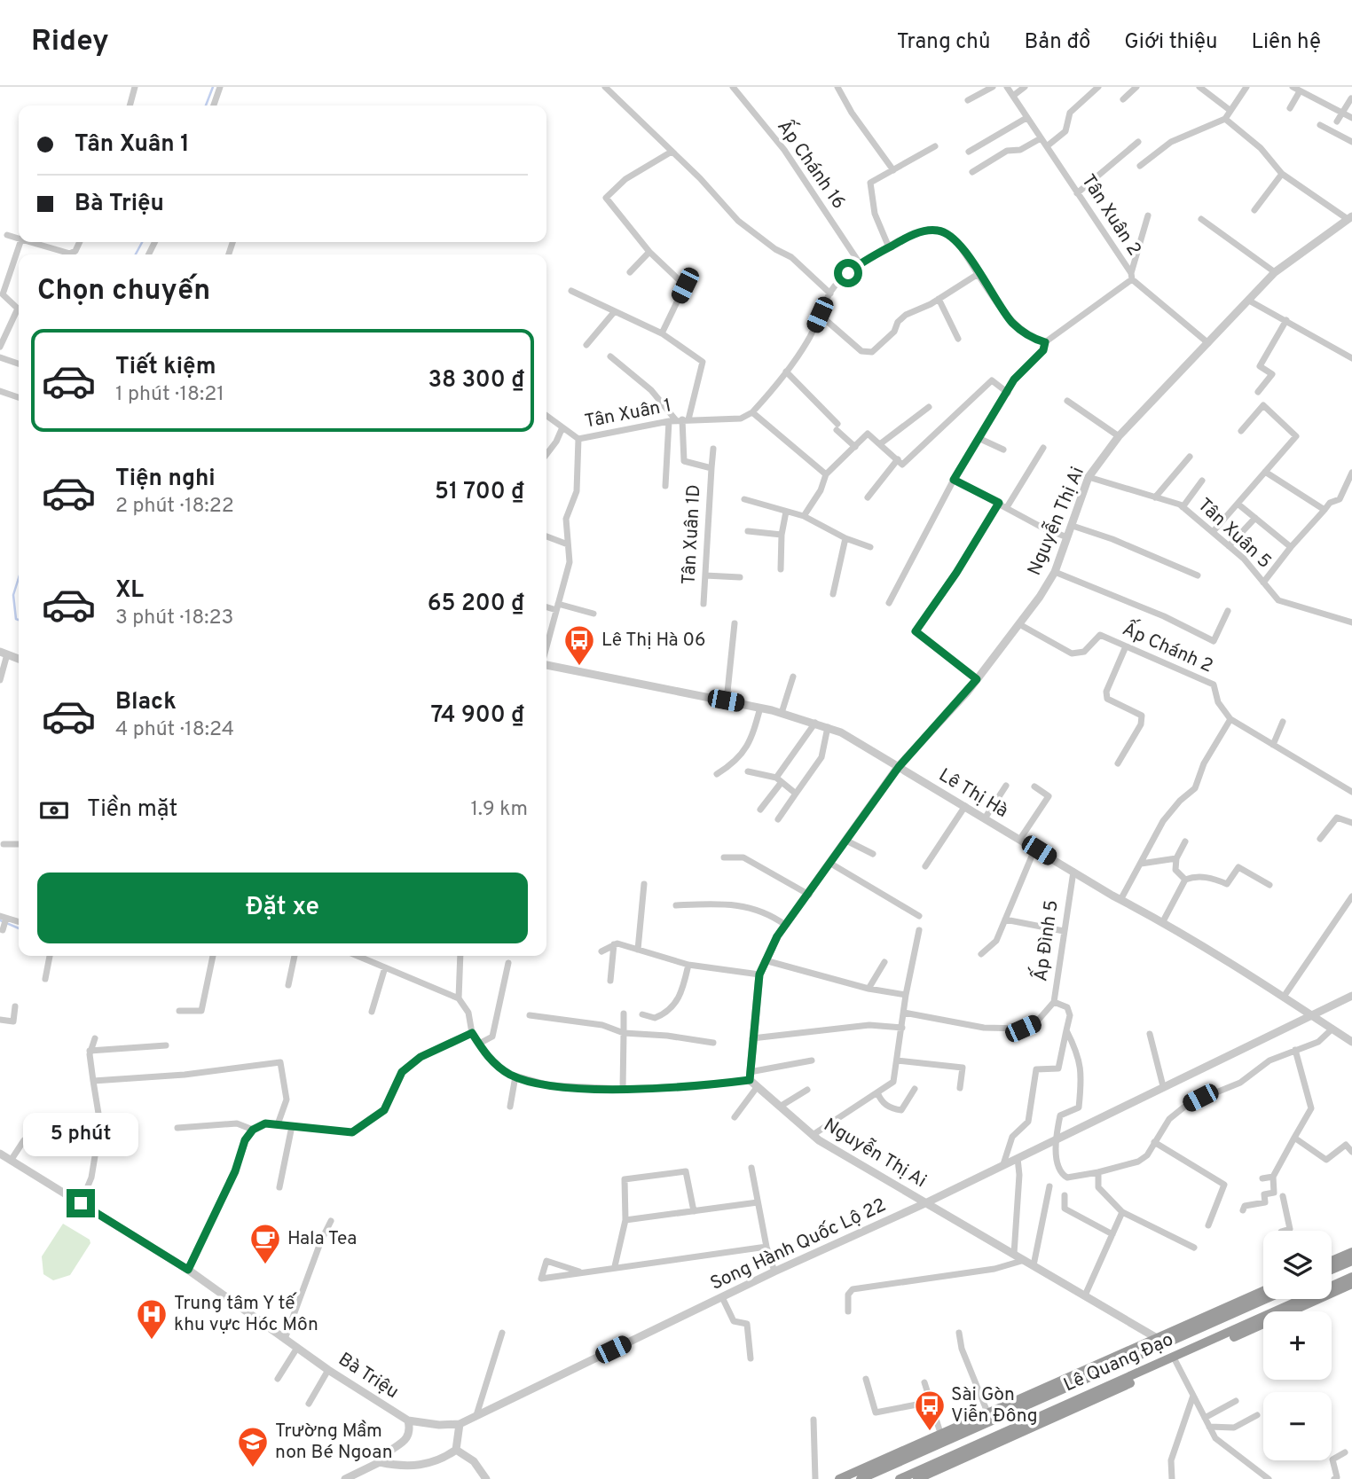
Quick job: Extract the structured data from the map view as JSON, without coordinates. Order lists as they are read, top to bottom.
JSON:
{
  "streets": {
    "highway": ["Lê Quang Đạo"],
    "street": [
      "Ấp Chánh 16",
      "Tân Xuân 2",
      "Tân Xuân 1",
      "Nguyễn Thị Ai",
      "Tân Xuân 5",
      "Tân Xuân 1D",
      "Ấp Chánh 2",
      "Lê Thị Hà",
      "Ấp Đình 5",
      "Song Hành Quốc Lộ 22",
      "Bà Triệu"
    ]
  },
  "crossings": [
    ["Tân Xuân 2", "Nguyễn Thị Ai"],
    ["Tân Xuân 1", "Tân Xuân 1D"],
    ["Nguyễn Thị Ai", "Tân Xuân 5"],
    ["Nguyễn Thị Ai", "Ấp Chánh 2"],
    ["Nguyễn Thị Ai", "Lê Thị Hà"],
    ["Nguyễn Thị Ai", "Song Hành Quốc Lộ 22"],
    ["Nguyễn Thị Ai", "Lê Quang Đạo"],
    ["Lê Thị Hà", "Ấp Đình 5"],
    ["Lê Thị Hà", "Song Hành Quốc Lộ 22"]
  ],
  "places": {
    "bus stop": ["Lê Thị Hà 06", "Sài Gòn Viễn Đông"],
    "cafe": ["Hala Tea"],
    "hospital": ["Trung tâm Y tế khu vực Hóc Môn"],
    "school or university": ["Trường Mầm non Bé Ngoan"]
  },
  "page": {
    "header": "Ridey",
    "nav": [
      "Trang chủ",
      "Bản đồ",
      "Giới thiệu",
      "Liên hệ"
    ],
    "banner": ["Tân Xuân 1", "Bà Triệu"],
    "heading": "Chọn chuyến",
    "list": [
      {
        "name": "Tiết kiệm",
        "note": "1 phút · 18:21",
        "value": "38 300 ₫"
      },
      {
        "name": "Tiện nghi",
        "note": "2 phút · 18:22",
        "value": "51 700 ₫"
      },
      {
        "name": "XL",
        "note": "3 phút · 18:23",
        "value": "65 200 ₫"
      },
      {
        "name": "Black",
        "note": "4 phút · 18:24",
        "value": "74 900 ₫"
      }
    ],
    "pay": ["Tiền mặt", "1.9 km"],
    "buttons": "Đặt xe",
    "bubble": "5 phút",
    "map_buttons": ["+", "−"]
  }
}
